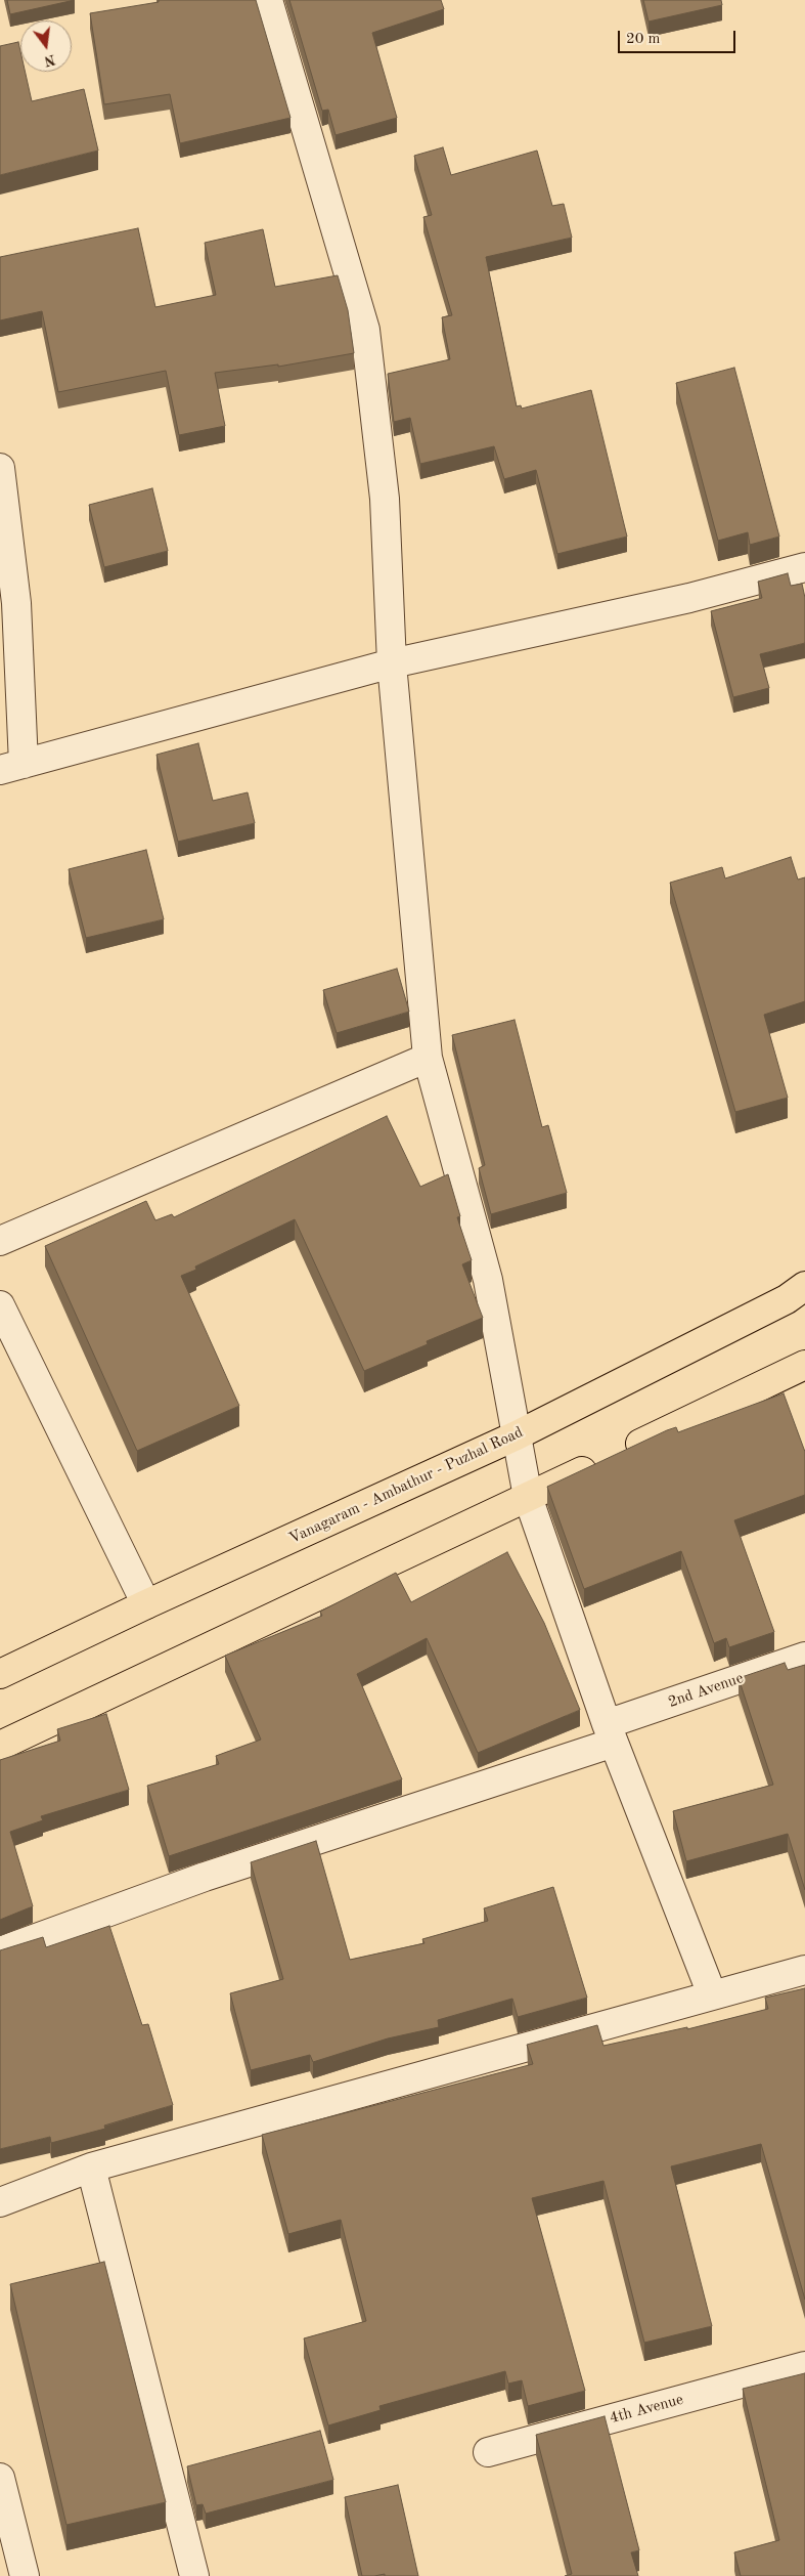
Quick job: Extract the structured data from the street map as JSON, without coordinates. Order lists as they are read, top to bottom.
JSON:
{
  "streets": {
    "main road": ["Vanagaram - Ambathur - Puzhal Road"],
    "street": ["2nd Avenue", "4th Avenue"]
  },
  "scale_bar": "20 m",
  "north": "bottom"
}
